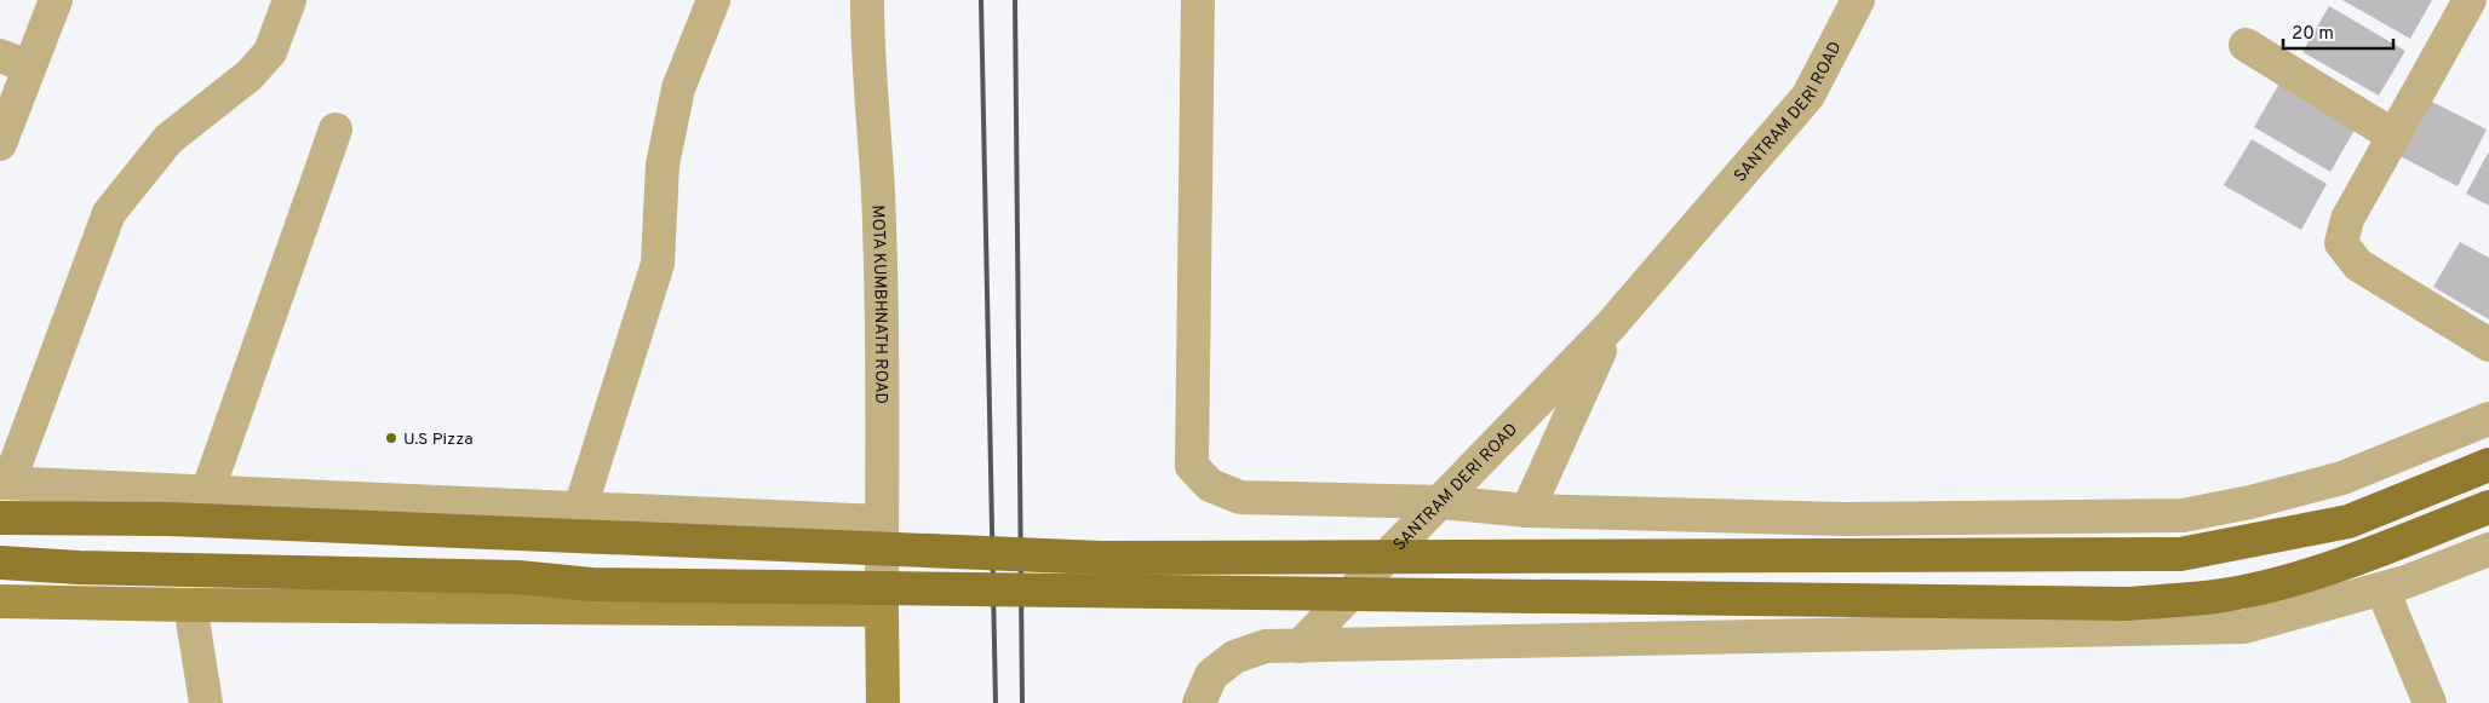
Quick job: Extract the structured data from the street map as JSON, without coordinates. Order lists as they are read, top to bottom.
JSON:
{
  "streets": {
    "street": ["SANTRAM DERI ROAD", "MOTA KUMBHNATH ROAD"]
  },
  "places": ["U.S Pizza"],
  "scale_bar": "20 m"
}
